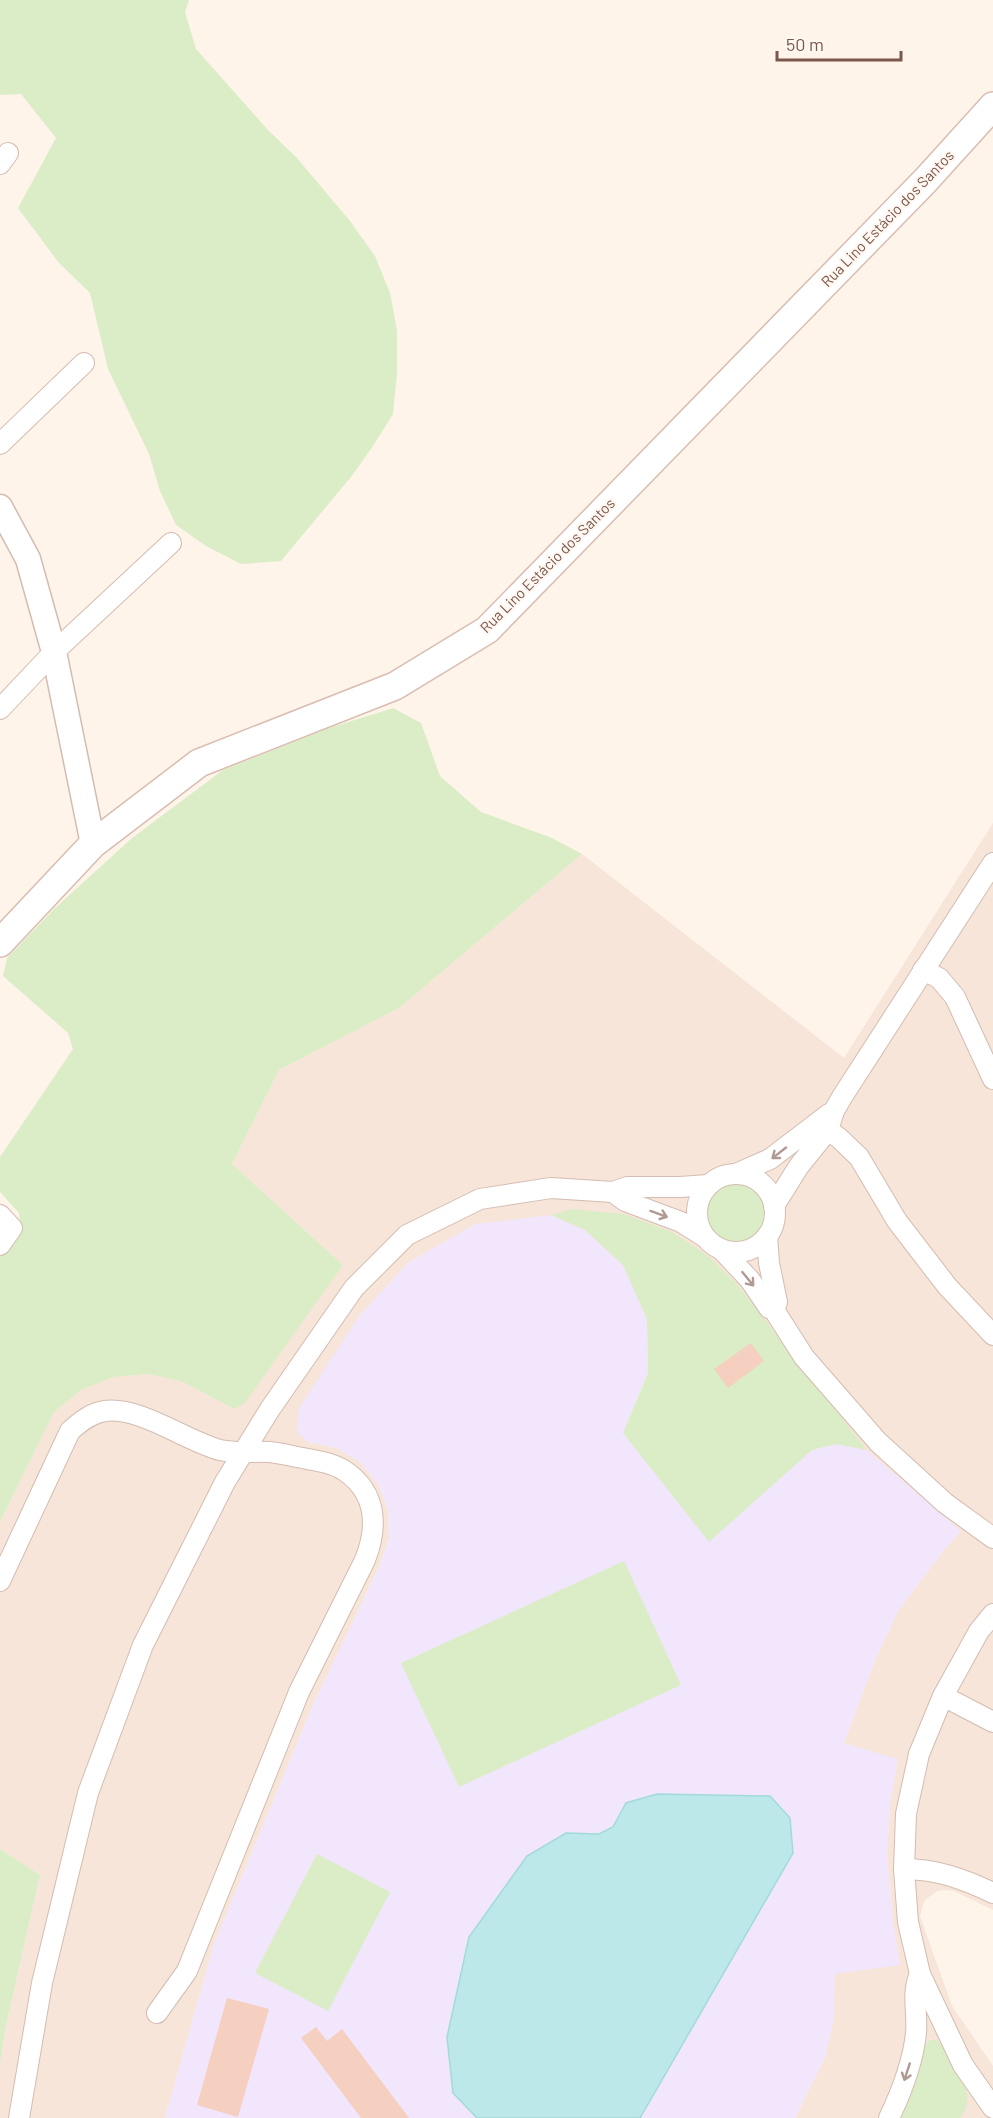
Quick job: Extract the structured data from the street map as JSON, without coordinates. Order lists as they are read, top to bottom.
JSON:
{
  "streets": {
    "main road": ["Rua Lino Estácio dos Santos"]
  },
  "scale_bar": "50 m"
}
